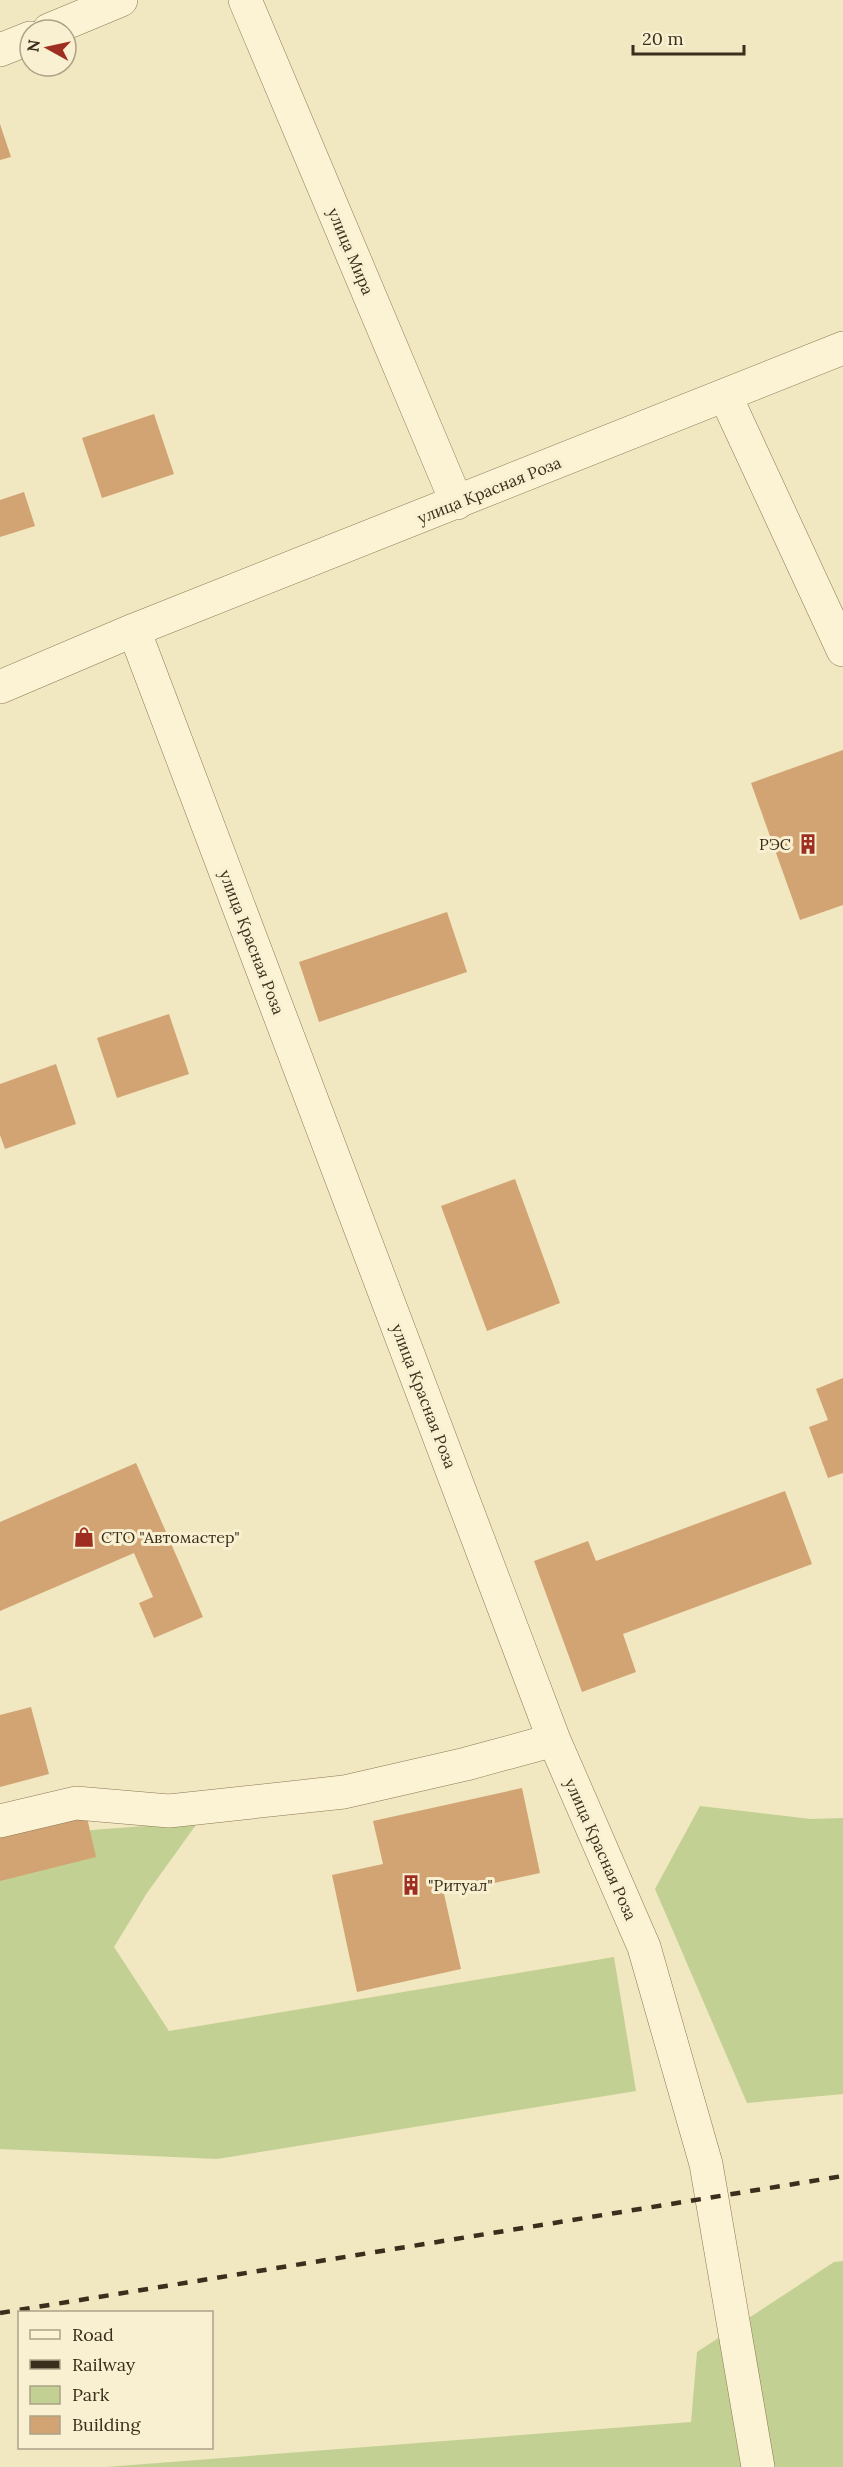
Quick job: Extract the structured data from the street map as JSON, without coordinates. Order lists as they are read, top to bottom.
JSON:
{
  "streets": {
    "street": ["улица Мира", "улица Красная Роза"]
  },
  "crossings": [
    ["улица Мира", "улица Красная Роза"]
  ],
  "places": {
    "building": ["РЭС", "\"Ритуал\""],
    "shop": ["СТО \"Автомастер\""]
  },
  "legend": [
    "Road",
    "Railway",
    "Park",
    "Building"
  ],
  "scale_bar": "20 m",
  "north": "left"
}
